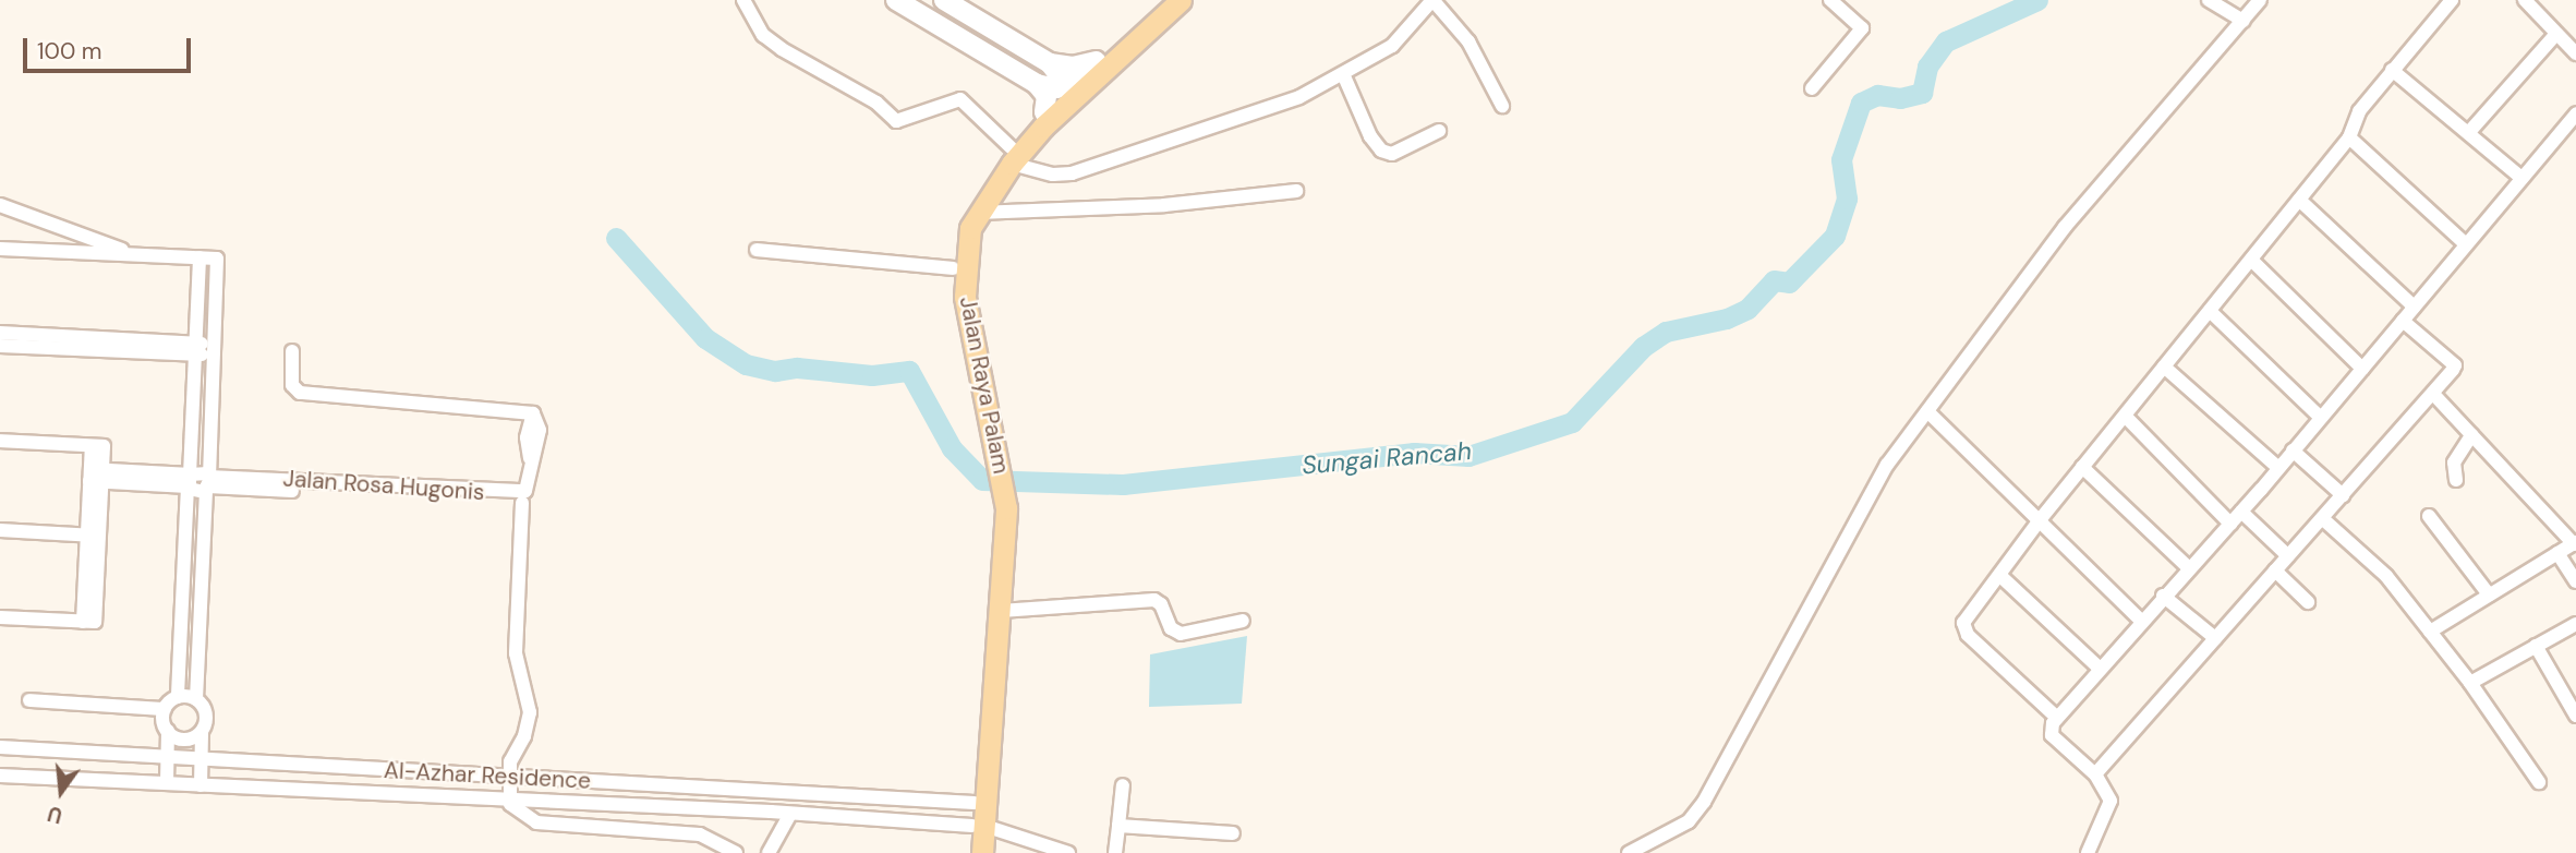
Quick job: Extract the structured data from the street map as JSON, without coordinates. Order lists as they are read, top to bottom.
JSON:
{
  "streets": {
    "main road": ["Jalan Raya Palam"],
    "street": ["Jalan Rosa Hugonis", "Al-Azhar Residence"]
  },
  "crossings": [
    ["Jalan Raya Palam", "Al-Azhar Residence"]
  ],
  "water": ["Sungai Rancah"],
  "scale_bar": "100 m",
  "north": "bottom"
}
